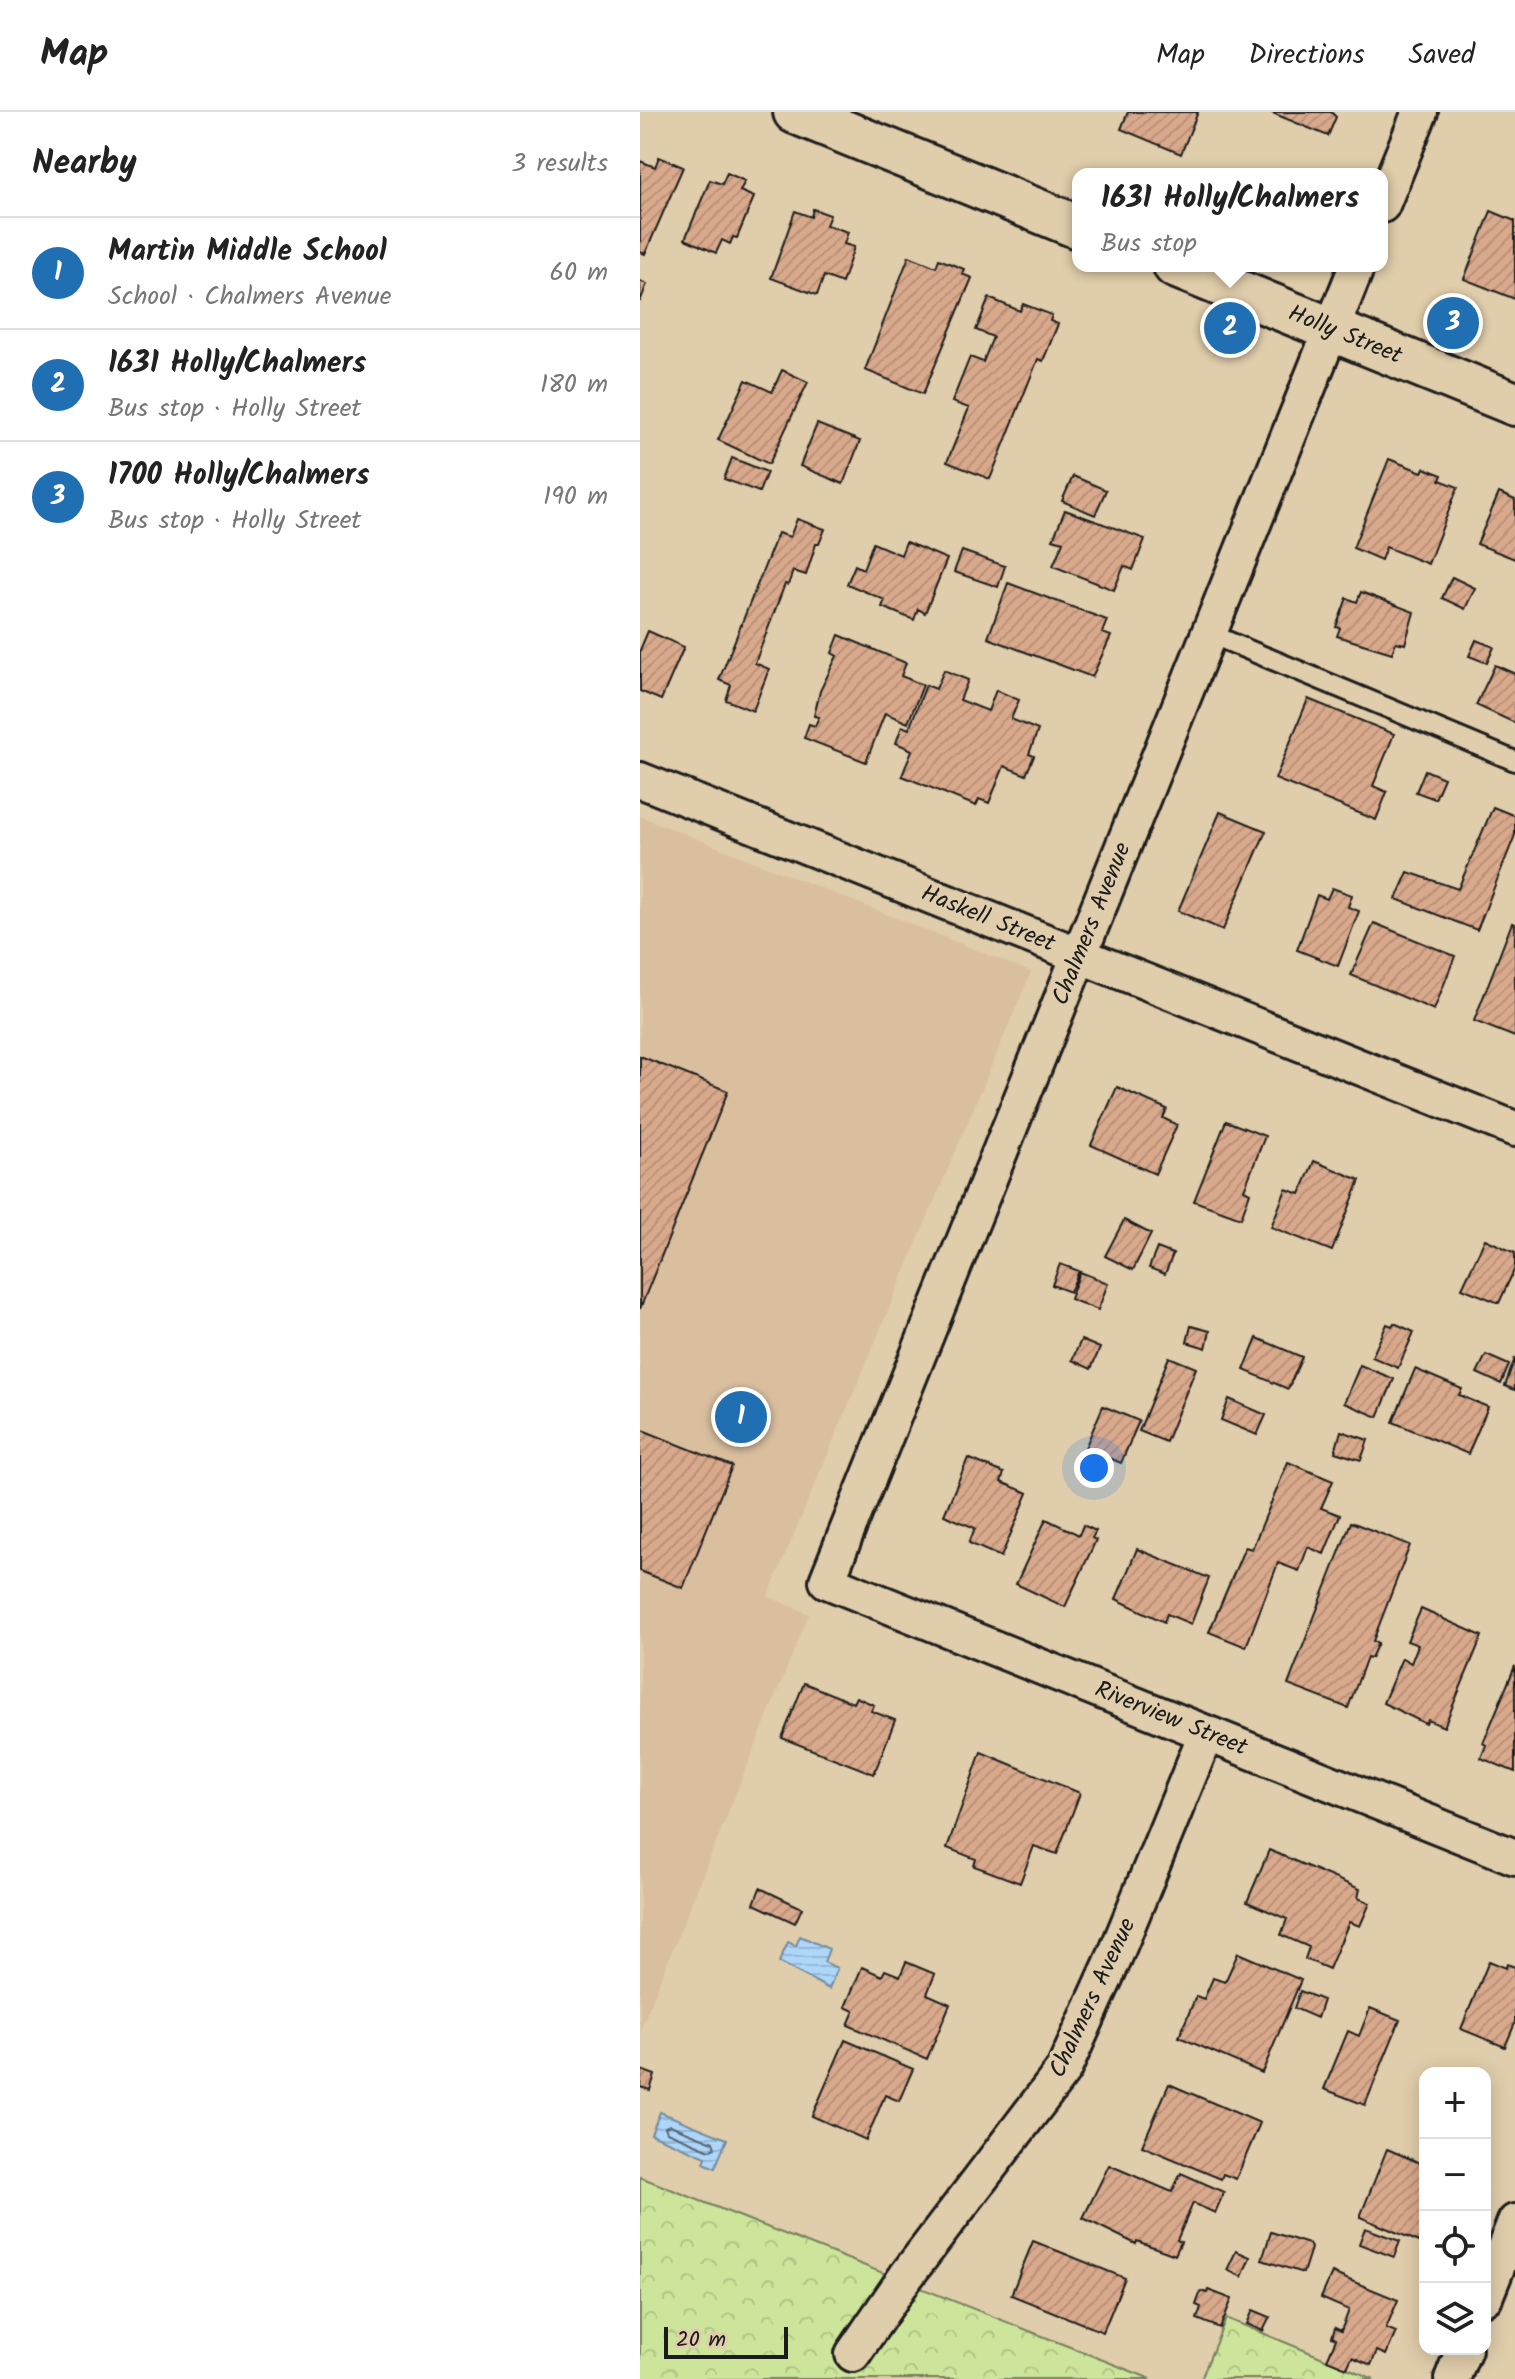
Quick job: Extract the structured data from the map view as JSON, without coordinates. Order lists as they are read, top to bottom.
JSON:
{
  "streets": {
    "street": [
      "Holly Street",
      "Haskell Street",
      "Chalmers Avenue",
      "Riverview Street"
    ]
  },
  "crossings": [
    ["Holly Street", "Chalmers Avenue"],
    ["Haskell Street", "Chalmers Avenue"],
    ["Chalmers Avenue", "Riverview Street"]
  ],
  "scale_bar": "20 m",
  "page": {
    "header": "Map",
    "nav": ["Map", "Directions", "Saved"],
    "heading": ["Nearby", "3 results"],
    "popup": ["1631 Holly/Chalmers", "Bus stop"],
    "list": [
      {
        "mark": "1",
        "name": "Martin Middle School",
        "note": "School · Chalmers Avenue",
        "value": "60 m"
      },
      {
        "mark": "2",
        "name": "1631 Holly/Chalmers",
        "note": "Bus stop · Holly Street",
        "value": "180 m"
      },
      {
        "mark": "3",
        "name": "1700 Holly/Chalmers",
        "note": "Bus stop · Holly Street",
        "value": "190 m"
      }
    ],
    "pins": ["3", "2", "1"],
    "map_buttons": ["+", "−"],
    "scale": "20 m"
  }
}
